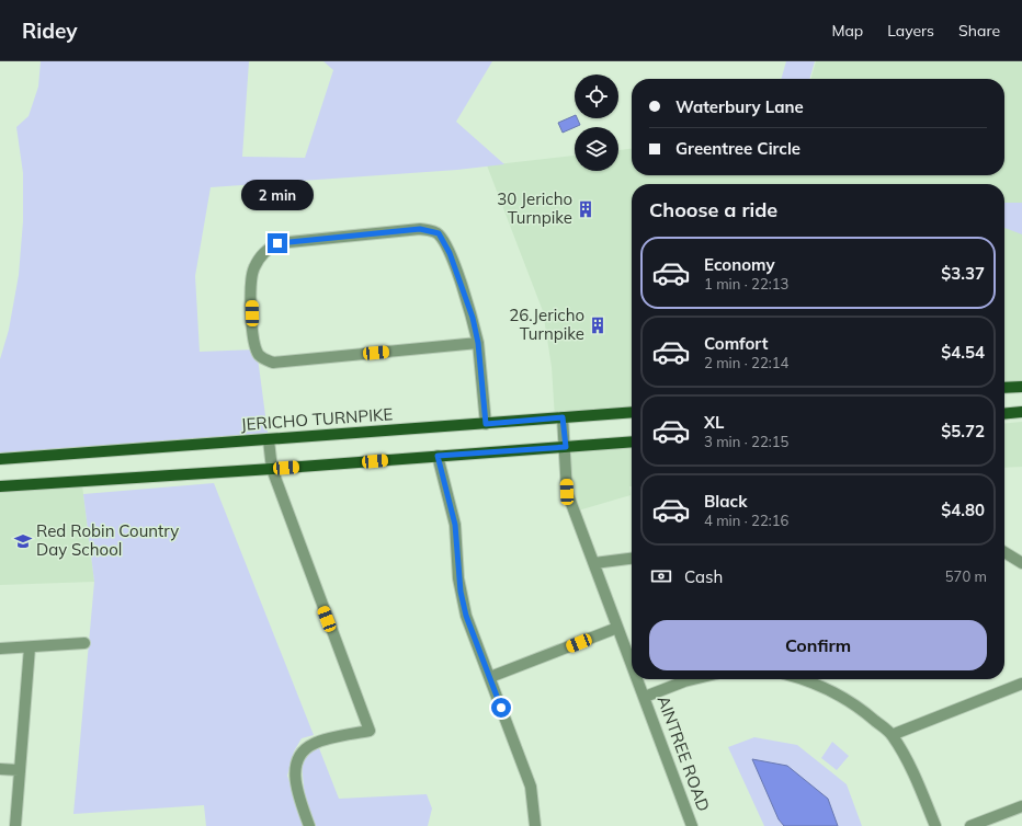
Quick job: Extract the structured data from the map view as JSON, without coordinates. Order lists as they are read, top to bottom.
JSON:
{
  "streets": {
    "main road": ["JERICHO TURNPIKE"],
    "street": ["AINTREE ROAD"]
  },
  "crossings": [
    ["JERICHO TURNPIKE", "AINTREE ROAD"]
  ],
  "places": {
    "building": ["30 Jericho Turnpike", "26.Jericho Turnpike"],
    "school or university": ["Red Robin Country Day School"]
  },
  "page": {
    "header": "Ridey",
    "nav": ["Map", "Layers", "Share"],
    "banner": ["Waterbury Lane", "Greentree Circle"],
    "bubble": "2 min",
    "heading": "Choose a ride",
    "list": [
      {
        "name": "Economy",
        "note": "1 min · 22:13",
        "value": "$3.37"
      },
      {
        "name": "Comfort",
        "note": "2 min · 22:14",
        "value": "$4.54"
      },
      {
        "name": "XL",
        "note": "3 min · 22:15",
        "value": "$5.72"
      },
      {
        "name": "Black",
        "note": "4 min · 22:16",
        "value": "$4.80"
      }
    ],
    "pay": ["Cash", "570 m"],
    "buttons": "Confirm"
  }
}
